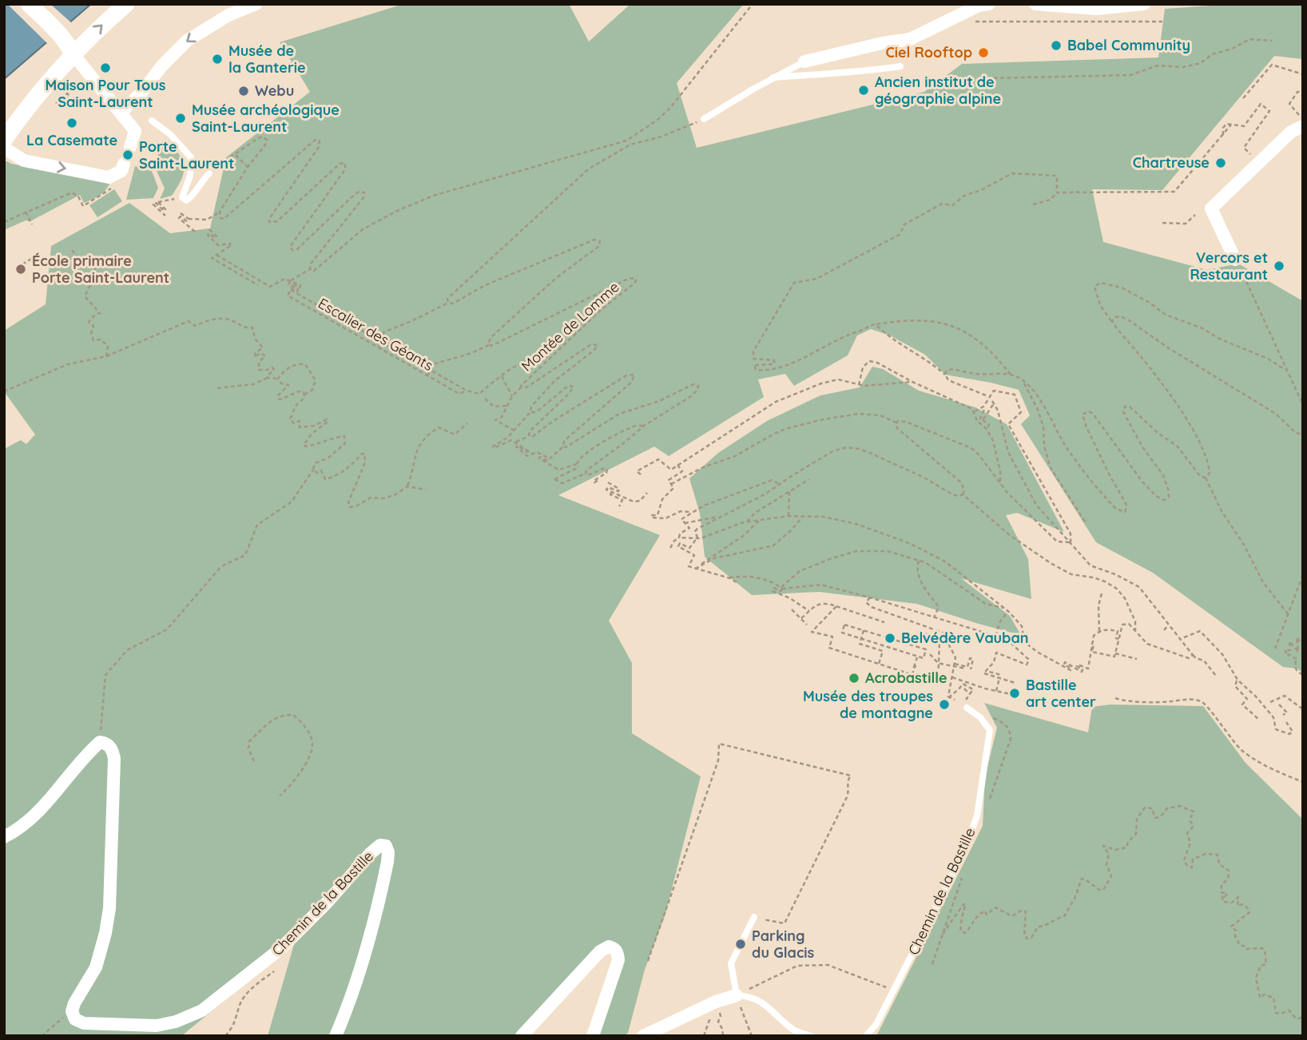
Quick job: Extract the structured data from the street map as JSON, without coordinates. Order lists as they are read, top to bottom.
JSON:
{
  "streets": {
    "street": ["Chemin de la Bastille"],
    "path": ["Montée de Lomme", "Escalier des Géants"]
  },
  "places": [
    "Babel Community",
    "Ciel Rooftop",
    "Musée de la Ganterie",
    "Maison Pour Tous Saint-Laurent",
    "Ancien institut de géographie alpine",
    "Webu",
    "Musée archéologique Saint-Laurent",
    "La Casemate",
    "Porte Saint-Laurent",
    "Chartreuse",
    "Vercors et Restaurant",
    "École primaire Porte Saint-Laurent",
    "Belvédère Vauban",
    "Acrobastille",
    "Bastille art center",
    "Musée des troupes de montagne",
    "Parking du Glacis"
  ]
}
